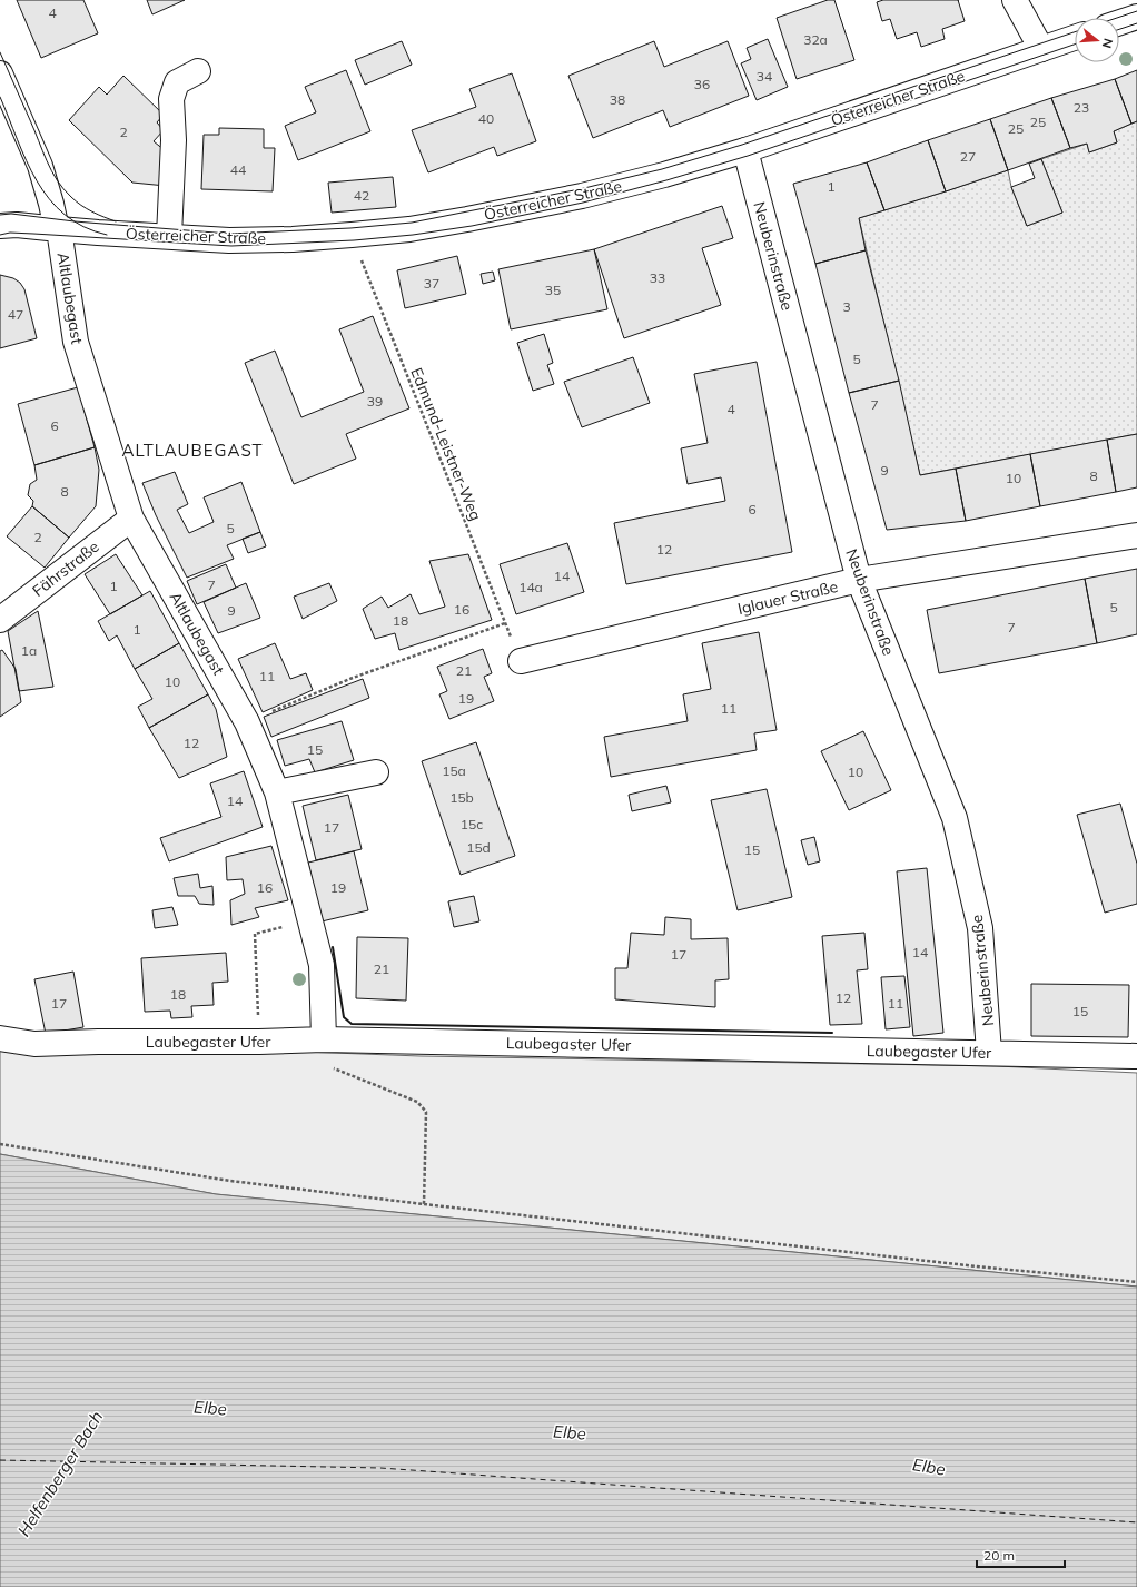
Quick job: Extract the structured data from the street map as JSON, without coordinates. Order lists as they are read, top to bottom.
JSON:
{
  "streets": {
    "street": [
      "Österreicher Straße",
      "Neuberinstraße",
      "Altlaubegast",
      "Fährstraße",
      "Iglauer Straße",
      "Laubegaster Ufer"
    ],
    "path": ["Edmund-Leistner-Weg"]
  },
  "crossings": [
    ["Österreicher Straße", "Neuberinstraße"],
    ["Österreicher Straße", "Altlaubegast"],
    ["Österreicher Straße", "Edmund-Leistner-Weg"],
    ["Neuberinstraße", "Iglauer Straße"],
    ["Neuberinstraße", "Laubegaster Ufer"],
    ["Altlaubegast", "Fährstraße"],
    ["Altlaubegast", "Laubegaster Ufer"],
    ["Edmund-Leistner-Weg", "Iglauer Straße"]
  ],
  "districts": ["ALTLAUBEGAST"],
  "water": ["Elbe", "Helfenberger Bach"],
  "house_numbers": [
    "4",
    "32a",
    "34",
    "36",
    "38",
    "23",
    "40",
    "25",
    "25",
    "2",
    "27",
    "44",
    "1",
    "42",
    "33",
    "37",
    "35",
    "3",
    "47",
    "5",
    "39",
    "7",
    "4",
    "6",
    "9",
    "8",
    "10",
    "8",
    "6",
    "5",
    "2",
    "12",
    "14",
    "7",
    "1",
    "14a",
    "5",
    "16",
    "9",
    "18",
    "7",
    "1",
    "1a",
    "21",
    "11",
    "10",
    "19",
    "11",
    "12",
    "15",
    "15a",
    "10",
    "15b",
    "14",
    "15c",
    "17",
    "15d",
    "15",
    "16",
    "19",
    "14",
    "17",
    "21",
    "18",
    "12",
    "17",
    "11",
    "15"
  ],
  "scale_bar": "20 m",
  "north": "right"
}
